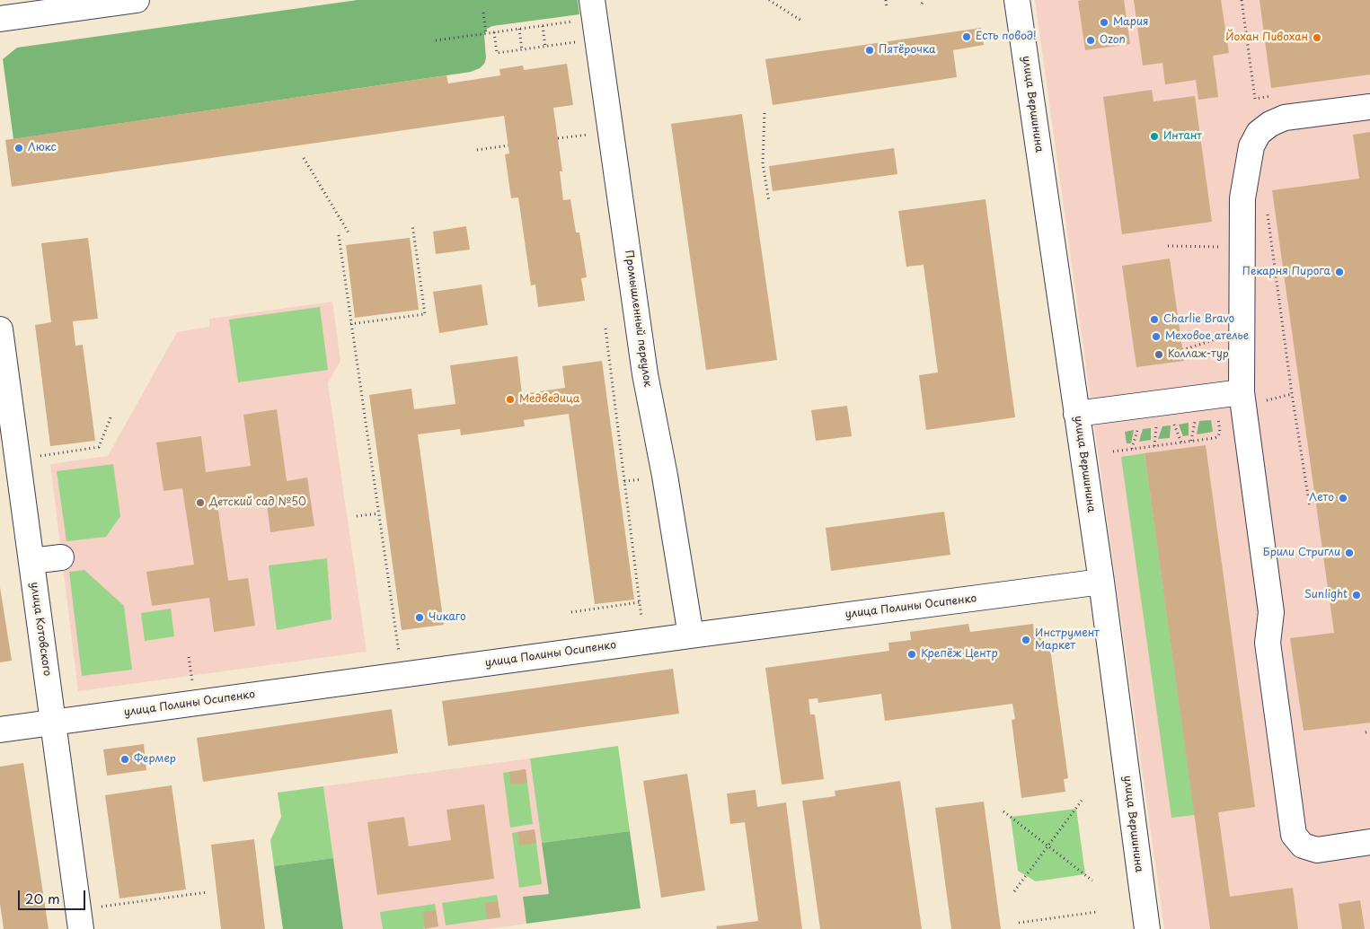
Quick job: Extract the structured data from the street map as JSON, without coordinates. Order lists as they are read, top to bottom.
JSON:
{
  "streets": {
    "street": [
      "улица Вершинина",
      "Промышленный переулок",
      "улица Полины Осипенко",
      "улица Котовского"
    ]
  },
  "crossings": [
    ["улица Вершинина", "улица Полины Осипенко"],
    ["Промышленный переулок", "улица Полины Осипенко"],
    ["улица Полины Осипенко", "улица Котовского"]
  ],
  "places": [
    "Мария",
    "Есть повод!",
    "Йохан Пивохан",
    "Ozon",
    "Пятёрочка",
    "Интант",
    "Люкс",
    "Пекарня Пирога",
    "Charlie Bravo",
    "Меховое ателье",
    "Коллаж-тур",
    "Медведица",
    "Лето",
    "Детский сад №50",
    "Брили Стригли",
    "Sunlight",
    "Чикаго",
    "Инструмент Маркет",
    "Крепёж Центр",
    "Фермер"
  ],
  "scale_bar": "20 m"
}
